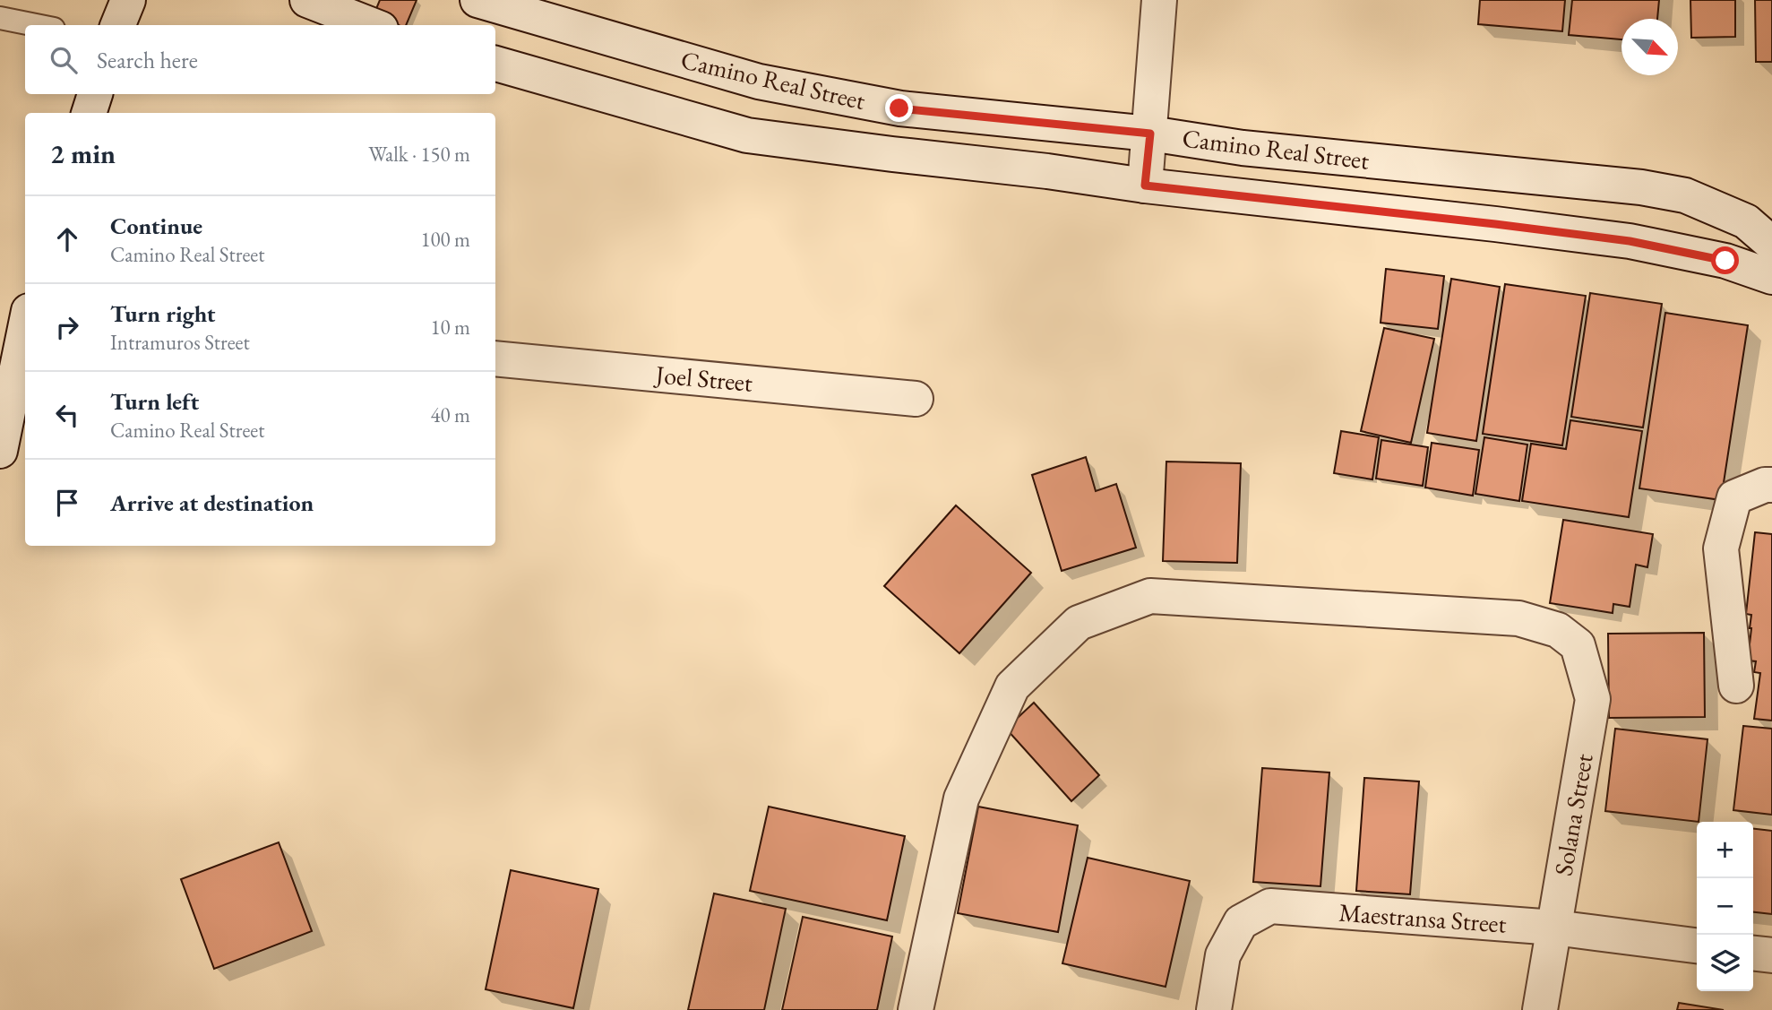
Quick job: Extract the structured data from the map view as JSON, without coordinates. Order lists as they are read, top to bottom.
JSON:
{
  "streets": {
    "street": [
      "Camino Real Street",
      "Joel Street",
      "Solana Street",
      "Maestransa Street"
    ]
  },
  "crossings": [
    ["Solana Street", "Maestransa Street"]
  ],
  "north": "bottom right",
  "page": {
    "search": "Search here",
    "heading": ["2 min", "Walk · 150 m"],
    "list": [
      ["Continue", "Camino Real Street", "100 m"],
      ["Turn right", "Intramuros Street", "10 m"],
      ["Turn left", "Camino Real Street", "40 m"],
      "Arrive at destination"
    ],
    "map_buttons": ["+", "−"]
  }
}
